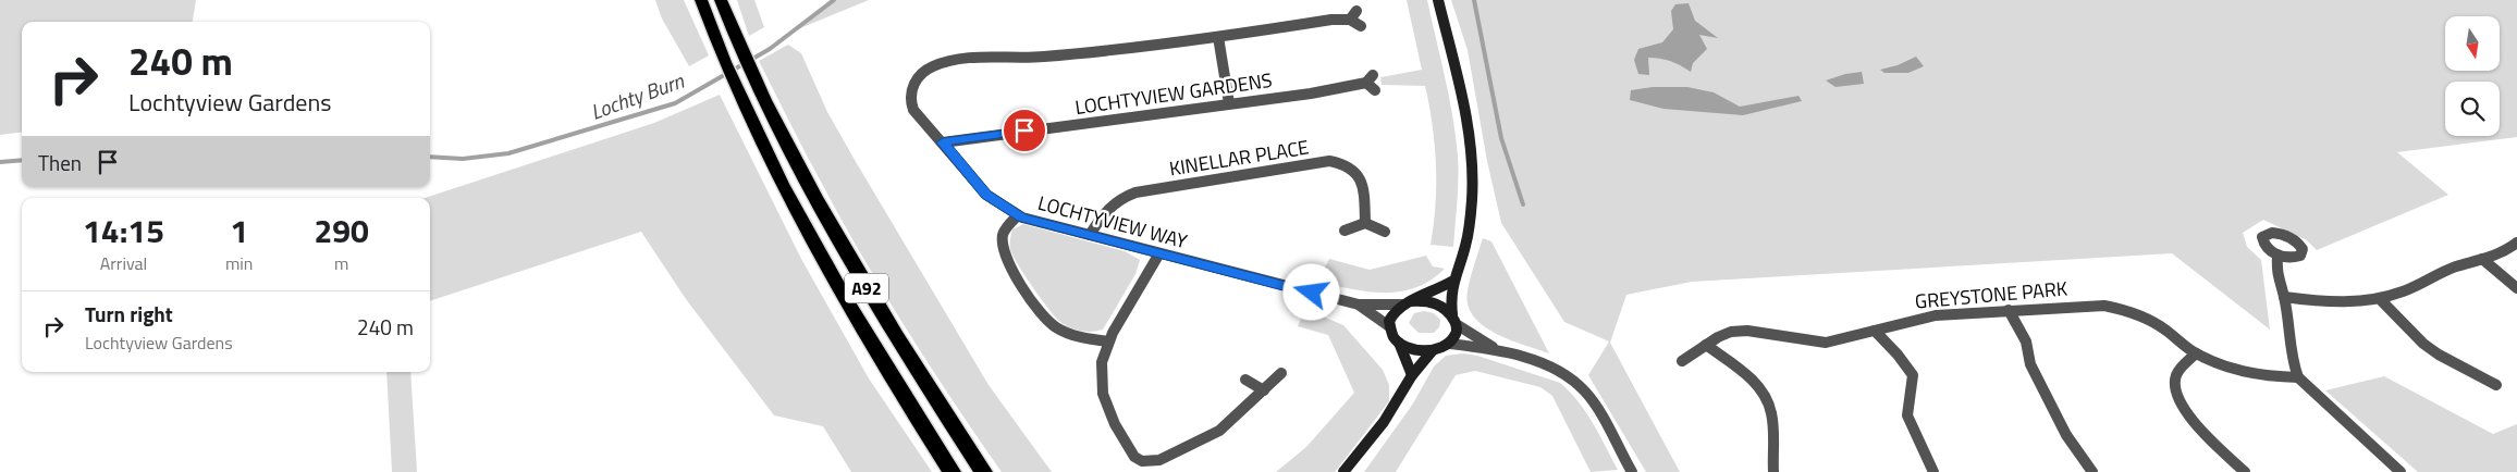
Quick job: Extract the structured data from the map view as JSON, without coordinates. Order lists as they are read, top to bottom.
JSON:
{
  "streets": {
    "highway": ["A92"],
    "street": [
      "LOCHTYVIEW GARDENS",
      "KINELLAR PLACE",
      "LOCHTYVIEW WAY",
      "GREYSTONE PARK"
    ]
  },
  "crossings": [
    ["LOCHTYVIEW GARDENS", "LOCHTYVIEW WAY"],
    ["KINELLAR PLACE", "LOCHTYVIEW WAY"]
  ],
  "water": ["Lochty Burn"],
  "north": "bottom",
  "page": {
    "turn": ["240 m", "Lochtyview Gardens"],
    "then": "Then",
    "eta": [
      "14:15",
      "Arrival",
      "1",
      "min",
      "290",
      "m"
    ],
    "list": [
      {
        "name": "Turn right",
        "note": "Lochtyview Gardens",
        "value": "240 m"
      }
    ]
  }
}
